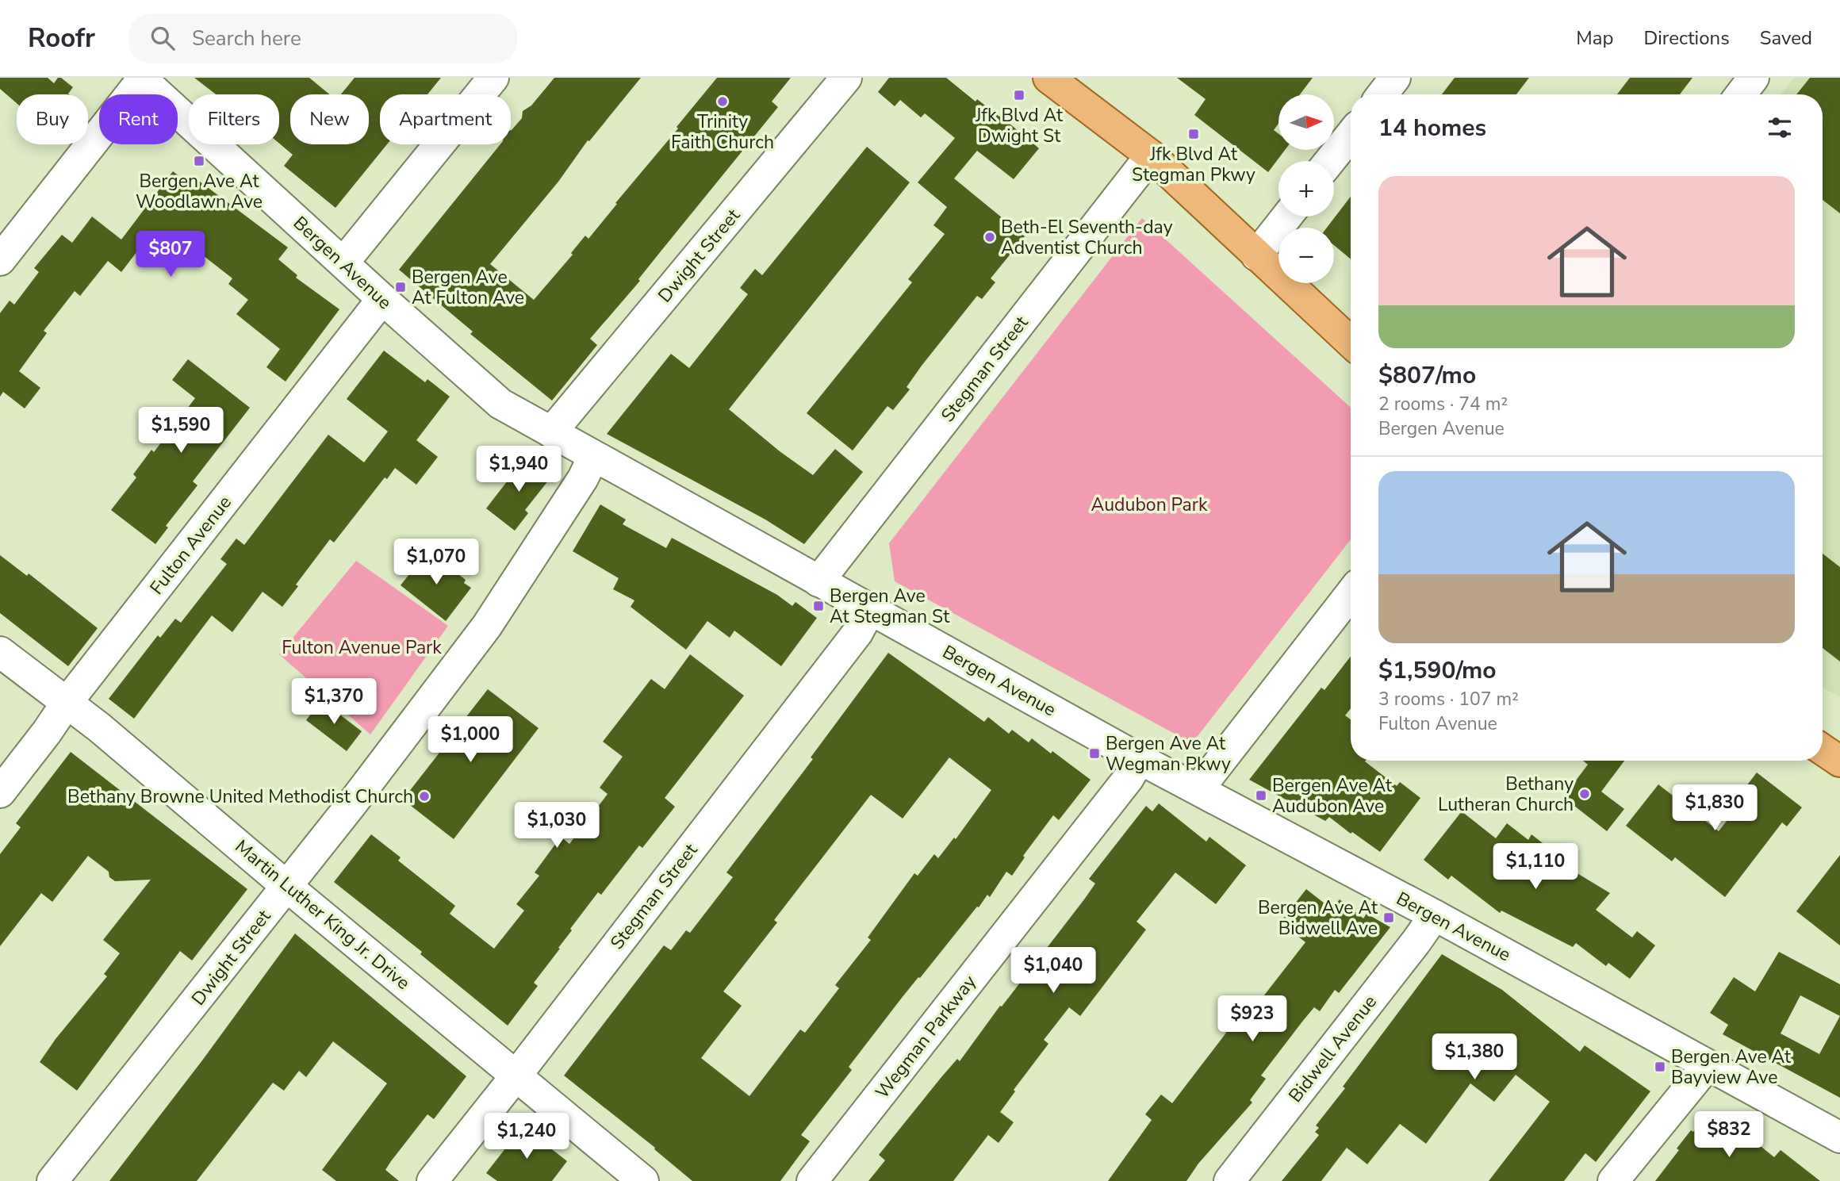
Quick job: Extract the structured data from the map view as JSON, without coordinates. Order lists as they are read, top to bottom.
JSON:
{
  "streets": {
    "street": [
      "Dwight Street",
      "Bergen Avenue",
      "Stegman Street",
      "Fulton Avenue",
      "Martin Luther King Jr. Drive",
      "Wegman Parkway",
      "Bidwell Avenue"
    ]
  },
  "crossings": [
    ["Dwight Street", "Bergen Avenue"],
    ["Dwight Street", "Martin Luther King Jr. Drive"],
    ["Bergen Avenue", "Stegman Street"],
    ["Bergen Avenue", "Fulton Avenue"],
    ["Bergen Avenue", "Wegman Parkway"],
    ["Bergen Avenue", "Bidwell Avenue"],
    ["Stegman Street", "Martin Luther King Jr. Drive"],
    ["Fulton Avenue", "Martin Luther King Jr. Drive"]
  ],
  "parks": ["Audubon Park", "Fulton Avenue Park"],
  "places": {
    "transit": [
      "Jfk Blvd At Dwight St",
      "Jfk Blvd At Stegman Pkwy",
      "Bergen Ave At Woodlawn Ave",
      "Bergen Ave At Fulton Ave",
      "Bergen Ave At Stegman St",
      "Bergen Ave At Wegman Pkwy",
      "Bergen Ave At Audubon Ave",
      "Bergen Ave At Bidwell Ave",
      "Bergen Ave At Bayview Ave"
    ],
    "other": [
      "Trinity Faith Church",
      "Beth-El Seventh-day Adventist Church",
      "Bethany Lutheran Church",
      "Bethany Browne United Methodist Church"
    ]
  },
  "north": "right",
  "page": {
    "header": "Roofr",
    "search": "Search here",
    "nav": ["Map", "Directions", "Saved"],
    "map_buttons": ["+", "−"],
    "chip": [
      "Buy",
      "Rent",
      "Filters",
      "New",
      "Apartment"
    ],
    "heading": "14 homes",
    "list": [
      {
        "name": "$807/mo",
        "note": "2 rooms · 74 m² · Bergen Avenue"
      },
      {
        "name": "$1,590/mo",
        "note": "3 rooms · 107 m² · Fulton Avenue"
      }
    ],
    "price": [
      "$807",
      "$1,590",
      "$1,940",
      "$1,070",
      "$1,370",
      "$1,000",
      "$1,830",
      "$1,030",
      "$1,110",
      "$1,040",
      "$923",
      "$1,380",
      "$832",
      "$1,240"
    ]
  }
}
